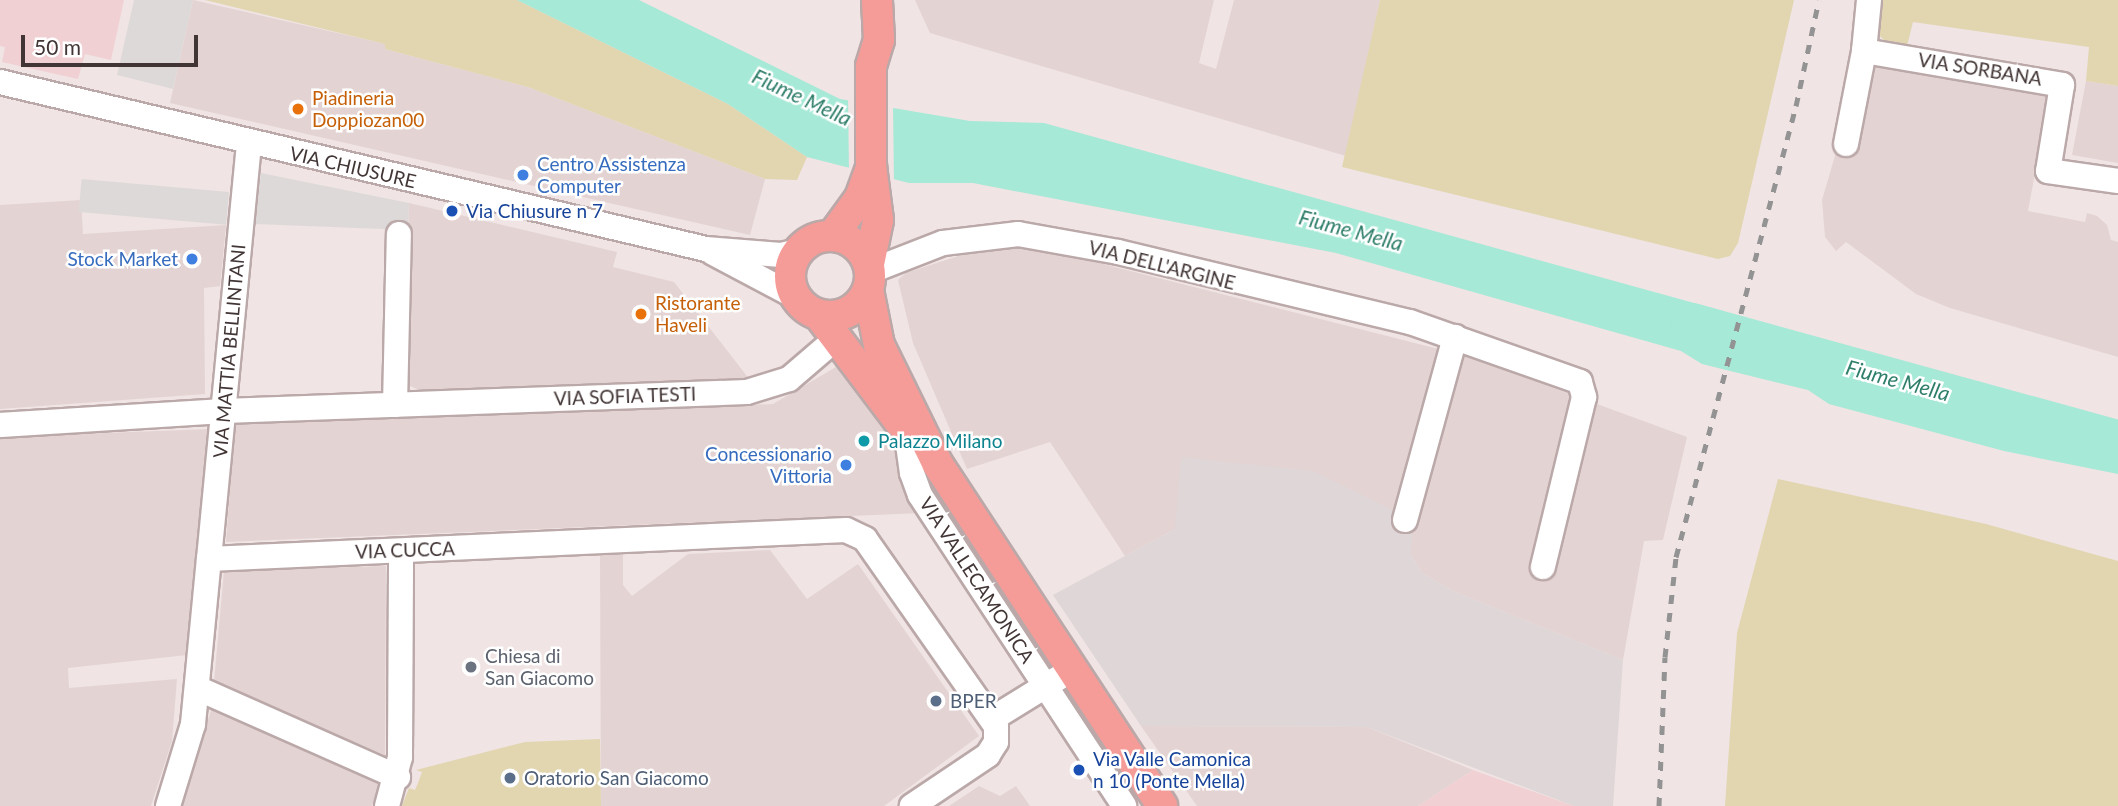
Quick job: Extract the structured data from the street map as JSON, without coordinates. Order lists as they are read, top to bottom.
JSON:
{
  "streets": {
    "main road": ["VIA VALLECAMONICA"],
    "street": [
      "VIA SORBANA",
      "VIA CHIUSURE",
      "VIA DELL'ARGINE",
      "VIA MATTIA BELLINTANI",
      "VIA SOFIA TESTI",
      "VIA CUCCA"
    ]
  },
  "crossings": [
    ["VIA CHIUSURE", "VIA DELL'ARGINE"],
    ["VIA CHIUSURE", "VIA MATTIA BELLINTANI"],
    ["VIA CHIUSURE", "VIA VALLECAMONICA"],
    ["VIA DELL'ARGINE", "VIA VALLECAMONICA"],
    ["VIA MATTIA BELLINTANI", "VIA SOFIA TESTI"],
    ["VIA MATTIA BELLINTANI", "VIA CUCCA"],
    ["VIA SOFIA TESTI", "VIA VALLECAMONICA"],
    ["VIA CUCCA", "VIA VALLECAMONICA"]
  ],
  "water": ["Fiume Mella"],
  "places": [
    "Piadineria Doppiozan00",
    "Centro Assistenza Computer",
    "Via Chiusure n 7",
    "Stock Market",
    "Ristorante Haveli",
    "Palazzo Milano",
    "Concessionario Vittoria",
    "Chiesa di San Giacomo",
    "BPER",
    "Via Valle Camonica n 10 (Ponte Mella)",
    "Oratorio San Giacomo"
  ],
  "scale_bar": "50 m"
}
